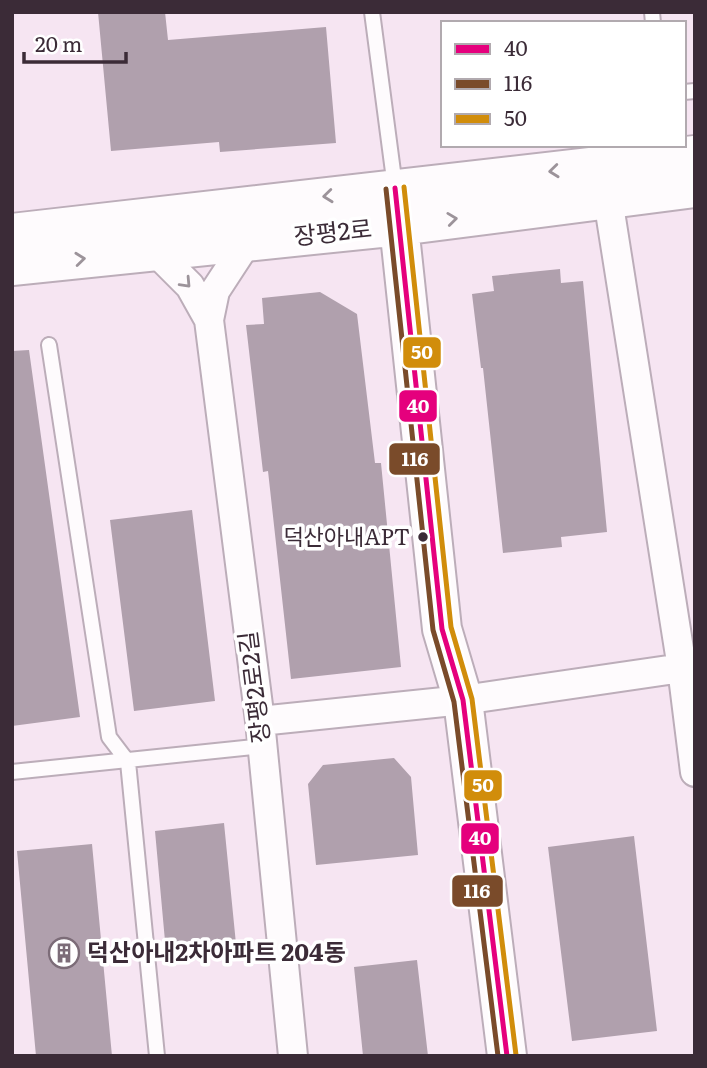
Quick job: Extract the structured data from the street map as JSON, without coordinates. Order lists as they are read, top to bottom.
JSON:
{
  "streets": {
    "street": ["장평2로", "장평2로2길"]
  },
  "places": {
    "other": ["덕산아내APT"],
    "building": ["덕산아내2차아파트 204동"]
  },
  "lines": ["transit line 50", "transit line 40", "transit line 116"],
  "legend": ["40", "116", "50"],
  "scale_bar": "20 m"
}
